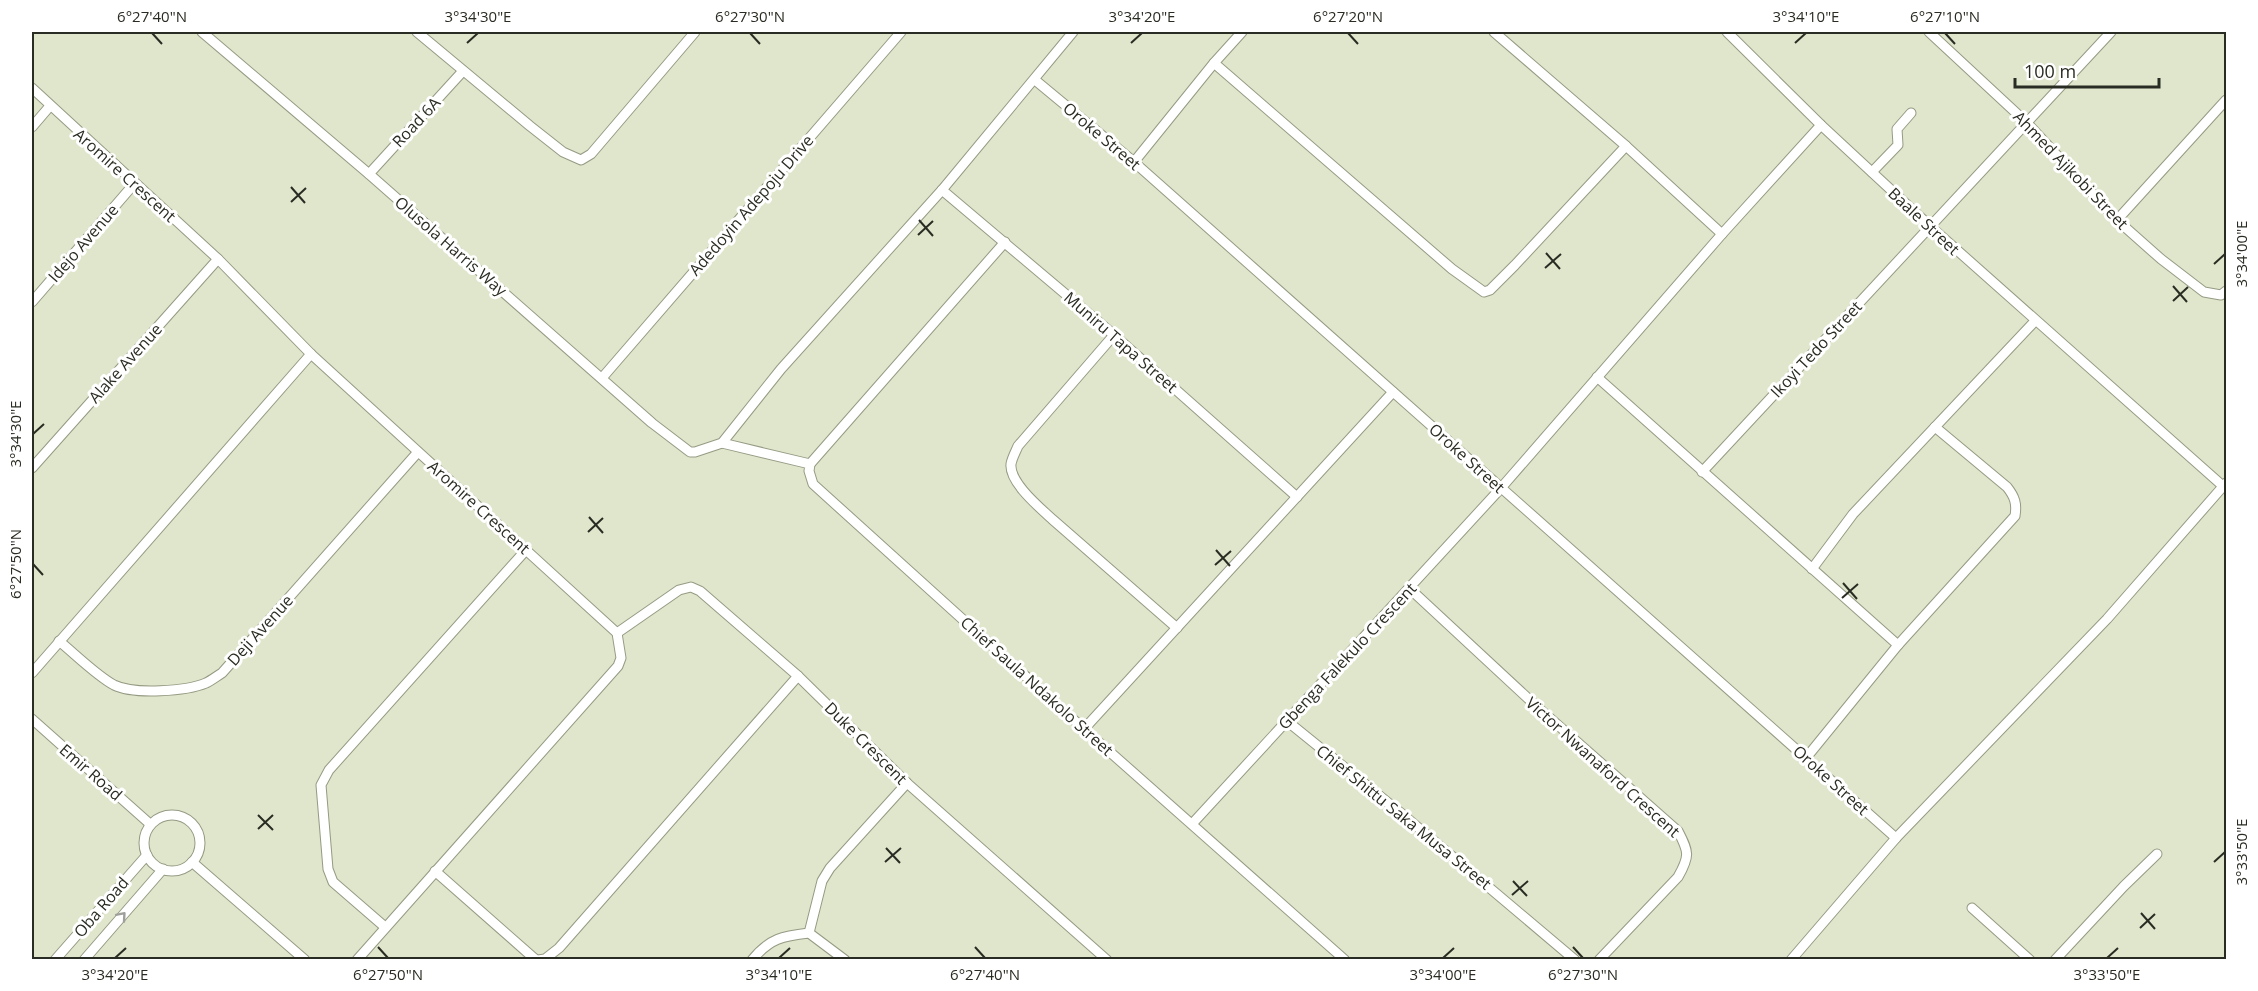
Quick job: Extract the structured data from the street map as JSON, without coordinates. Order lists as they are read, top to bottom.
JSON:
{
  "streets": {
    "street": [
      "Road 6A",
      "Oroke Street",
      "Ahmed Ajikobi Street",
      "Aromire Crescent",
      "Adedoyin Adepoju Drive",
      "Baale Street",
      "Idejo Avenue",
      "Olusola Harris Way",
      "Muniru Tapa Street",
      "Ikoyi Tedo Street",
      "Alake Avenue",
      "Deji Avenue",
      "Gbenga Falekulo Crescent",
      "Chief Saula Ndakolo Street",
      "Duke Crescent",
      "Victor Nwanaford Crescent",
      "Emir Road",
      "Chief Shittu Saka Musa Street",
      "Oba Road"
    ]
  },
  "crossings": [
    ["Road 6A", "Olusola Harris Way"],
    ["Oroke Street", "Gbenga Falekulo Crescent"],
    ["Ahmed Ajikobi Street", "Ikoyi Tedo Street"],
    ["Aromire Crescent", "Idejo Avenue"],
    ["Aromire Crescent", "Alake Avenue"],
    ["Aromire Crescent", "Deji Avenue"],
    ["Aromire Crescent", "Duke Crescent"],
    ["Adedoyin Adepoju Drive", "Olusola Harris Way"],
    ["Baale Street", "Ikoyi Tedo Street"],
    ["Baale Street", "Gbenga Falekulo Crescent"],
    ["Gbenga Falekulo Crescent", "Chief Saula Ndakolo Street"],
    ["Gbenga Falekulo Crescent", "Victor Nwanaford Crescent"],
    ["Gbenga Falekulo Crescent", "Chief Shittu Saka Musa Street"],
    ["Emir Road", "Oba Road"]
  ],
  "scale_bar": "100 m",
  "coordinates": [
    "6°27'40\"N",
    "3°34'30\"E",
    "6°27'30\"N",
    "3°34'20\"E",
    "6°27'20\"N",
    "3°34'10\"E",
    "6°27'10\"N",
    "3°34'00\"E",
    "6°27'50\"N",
    "3°33'50\"E"
  ]
}
